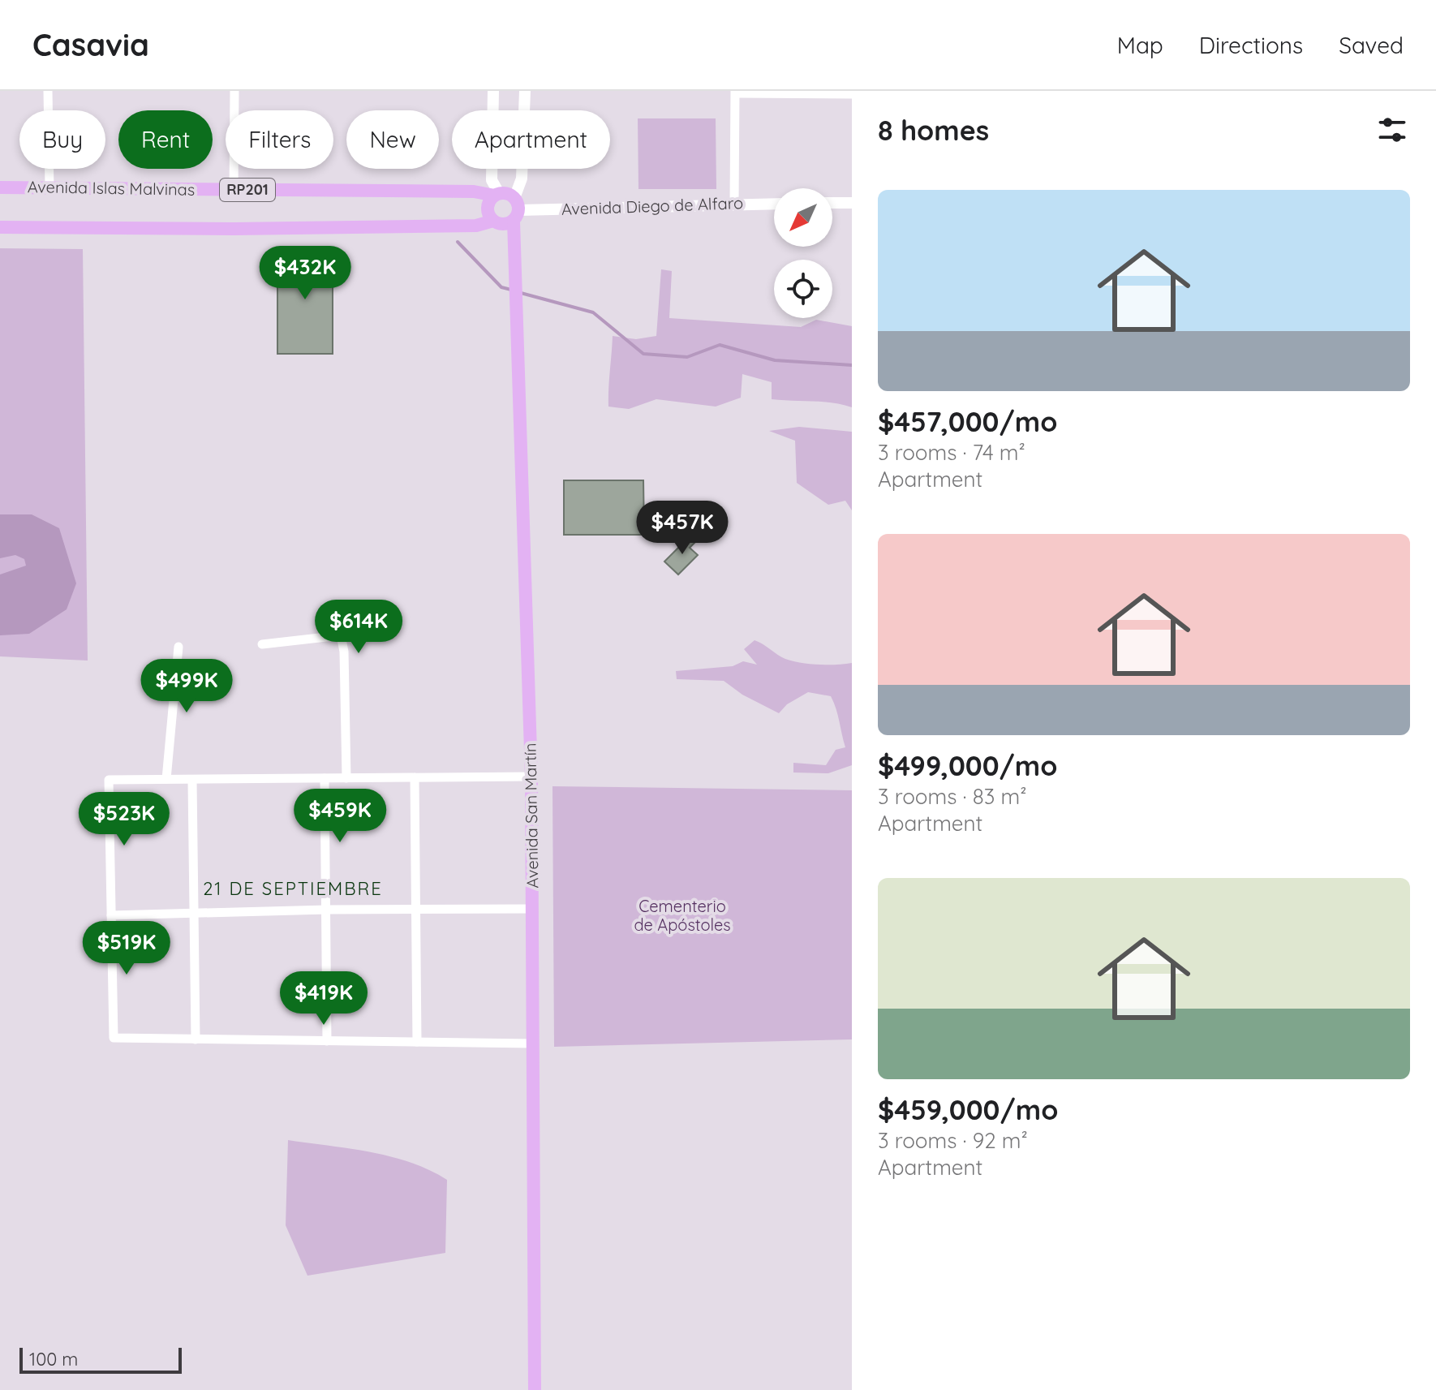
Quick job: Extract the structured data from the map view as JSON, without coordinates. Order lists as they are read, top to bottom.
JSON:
{
  "streets": {
    "main road": ["Avenida Islas Malvinas", "RP201", "Avenida San Martín"],
    "street": ["Avenida Diego de Alfaro"]
  },
  "crossings": [
    ["Avenida Islas Malvinas", "RP201"],
    ["Avenida Islas Malvinas", "Avenida San Martín"],
    ["RP201", "Avenida Diego de Alfaro"],
    ["RP201", "Avenida San Martín"],
    ["Avenida Diego de Alfaro", "Avenida San Martín"]
  ],
  "districts": ["21 DE SEPTIEMBRE"],
  "parks": ["Cementerio de Apóstoles"],
  "scale_bar": "100 m",
  "north": "bottom left",
  "page": {
    "header": "Casavia",
    "nav": ["Map", "Directions", "Saved"],
    "heading": "8 homes",
    "chip": [
      "Buy",
      "Rent",
      "Filters",
      "New",
      "Apartment"
    ],
    "list": [
      {
        "name": "$457,000/mo",
        "note": "3 rooms · 74 m² · Apartment"
      },
      {
        "name": "$499,000/mo",
        "note": "3 rooms · 83 m² · Apartment"
      },
      {
        "name": "$459,000/mo",
        "note": "3 rooms · 92 m² · Apartment"
      }
    ],
    "price": [
      "$432K",
      "$457K",
      "$614K",
      "$499K",
      "$459K",
      "$523K",
      "$519K",
      "$419K"
    ],
    "scale": "100 m"
  }
}
